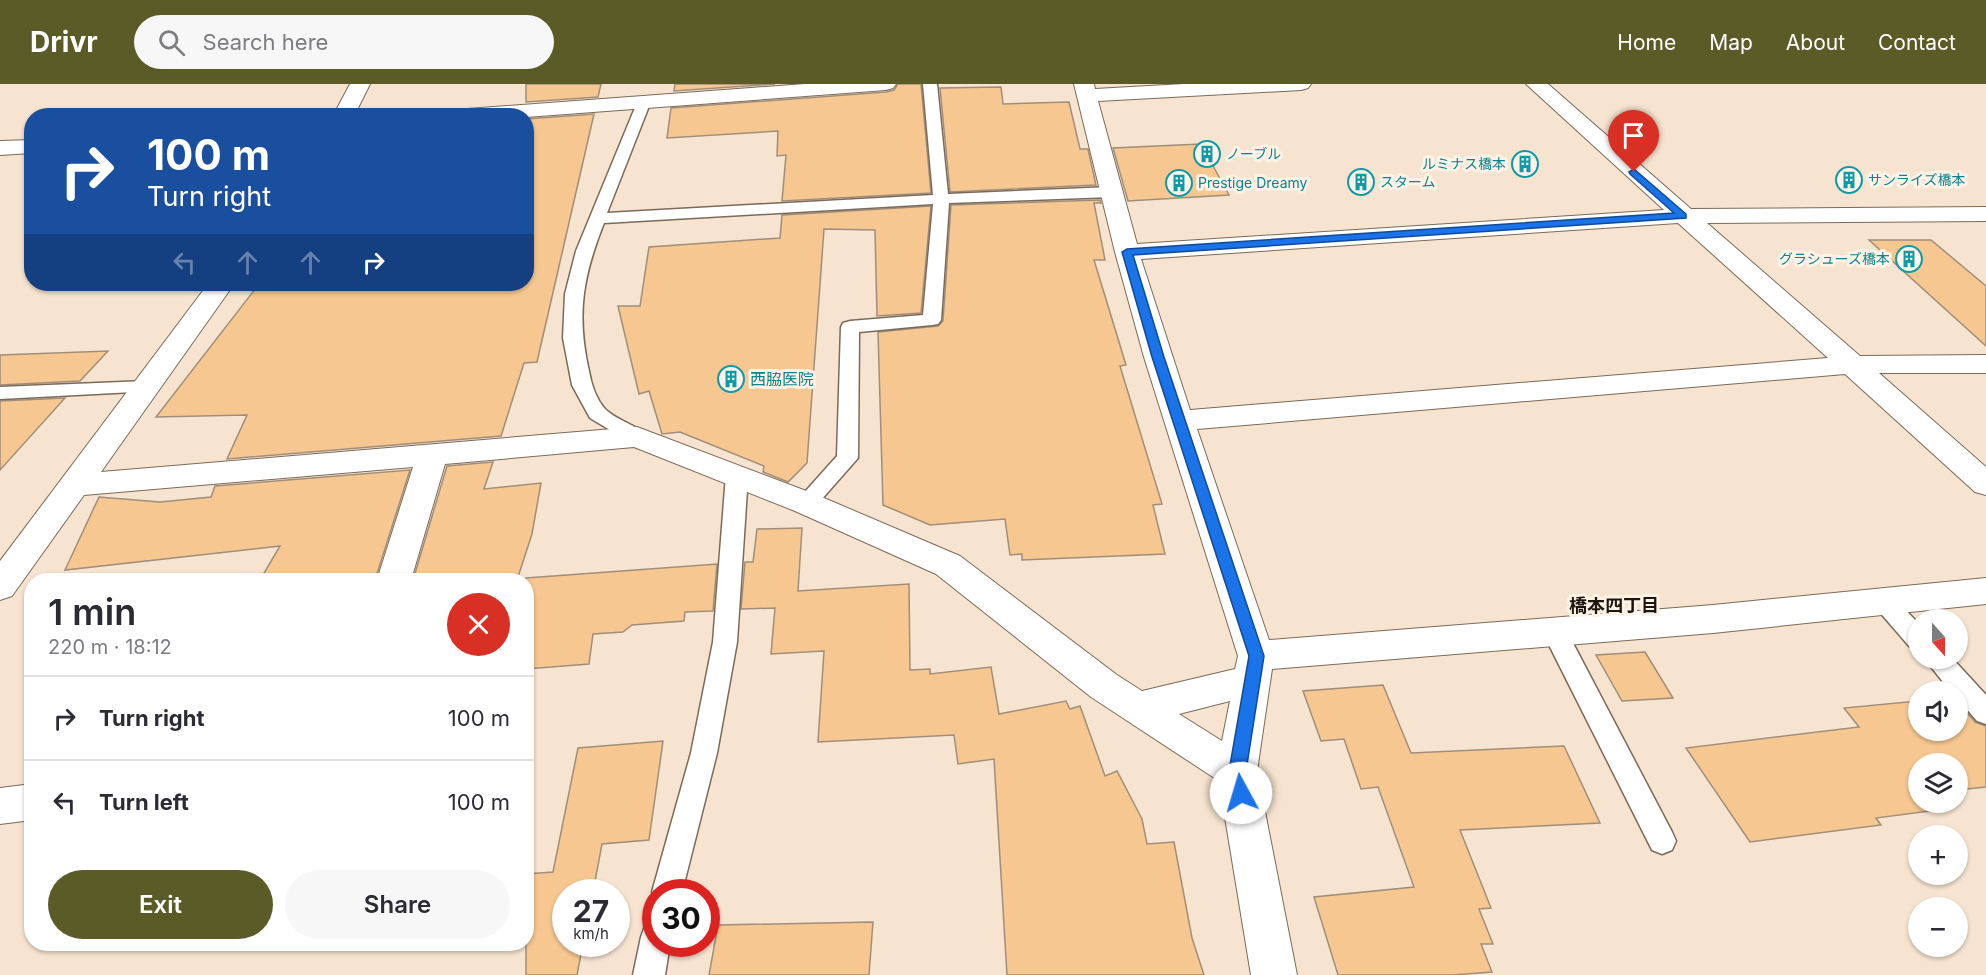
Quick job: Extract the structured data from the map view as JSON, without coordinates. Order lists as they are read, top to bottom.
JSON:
{
  "districts": ["橋本四丁目"],
  "places": {
    "building": [
      "ノーブル",
      "ルミナス橋本",
      "サンライズ橋本",
      "スターム",
      "Prestige Dreamy",
      "グラシューズ橋本",
      "西脇医院"
    ]
  },
  "north": "bottom",
  "page": {
    "header": "Drivr",
    "search": "Search here",
    "nav": [
      "Home",
      "Map",
      "About",
      "Contact"
    ],
    "turn": ["100 m", "Turn right"],
    "heading": ["1 min", "220 m · 18:12"],
    "map_buttons": ["+", "−"],
    "list": [
      {
        "name": "Turn right",
        "value": "100 m"
      },
      {
        "name": "Turn left",
        "value": "100 m"
      }
    ],
    "buttons": ["Exit", "Share"],
    "speed": "27 km/h",
    "limit": "30"
  }
}
